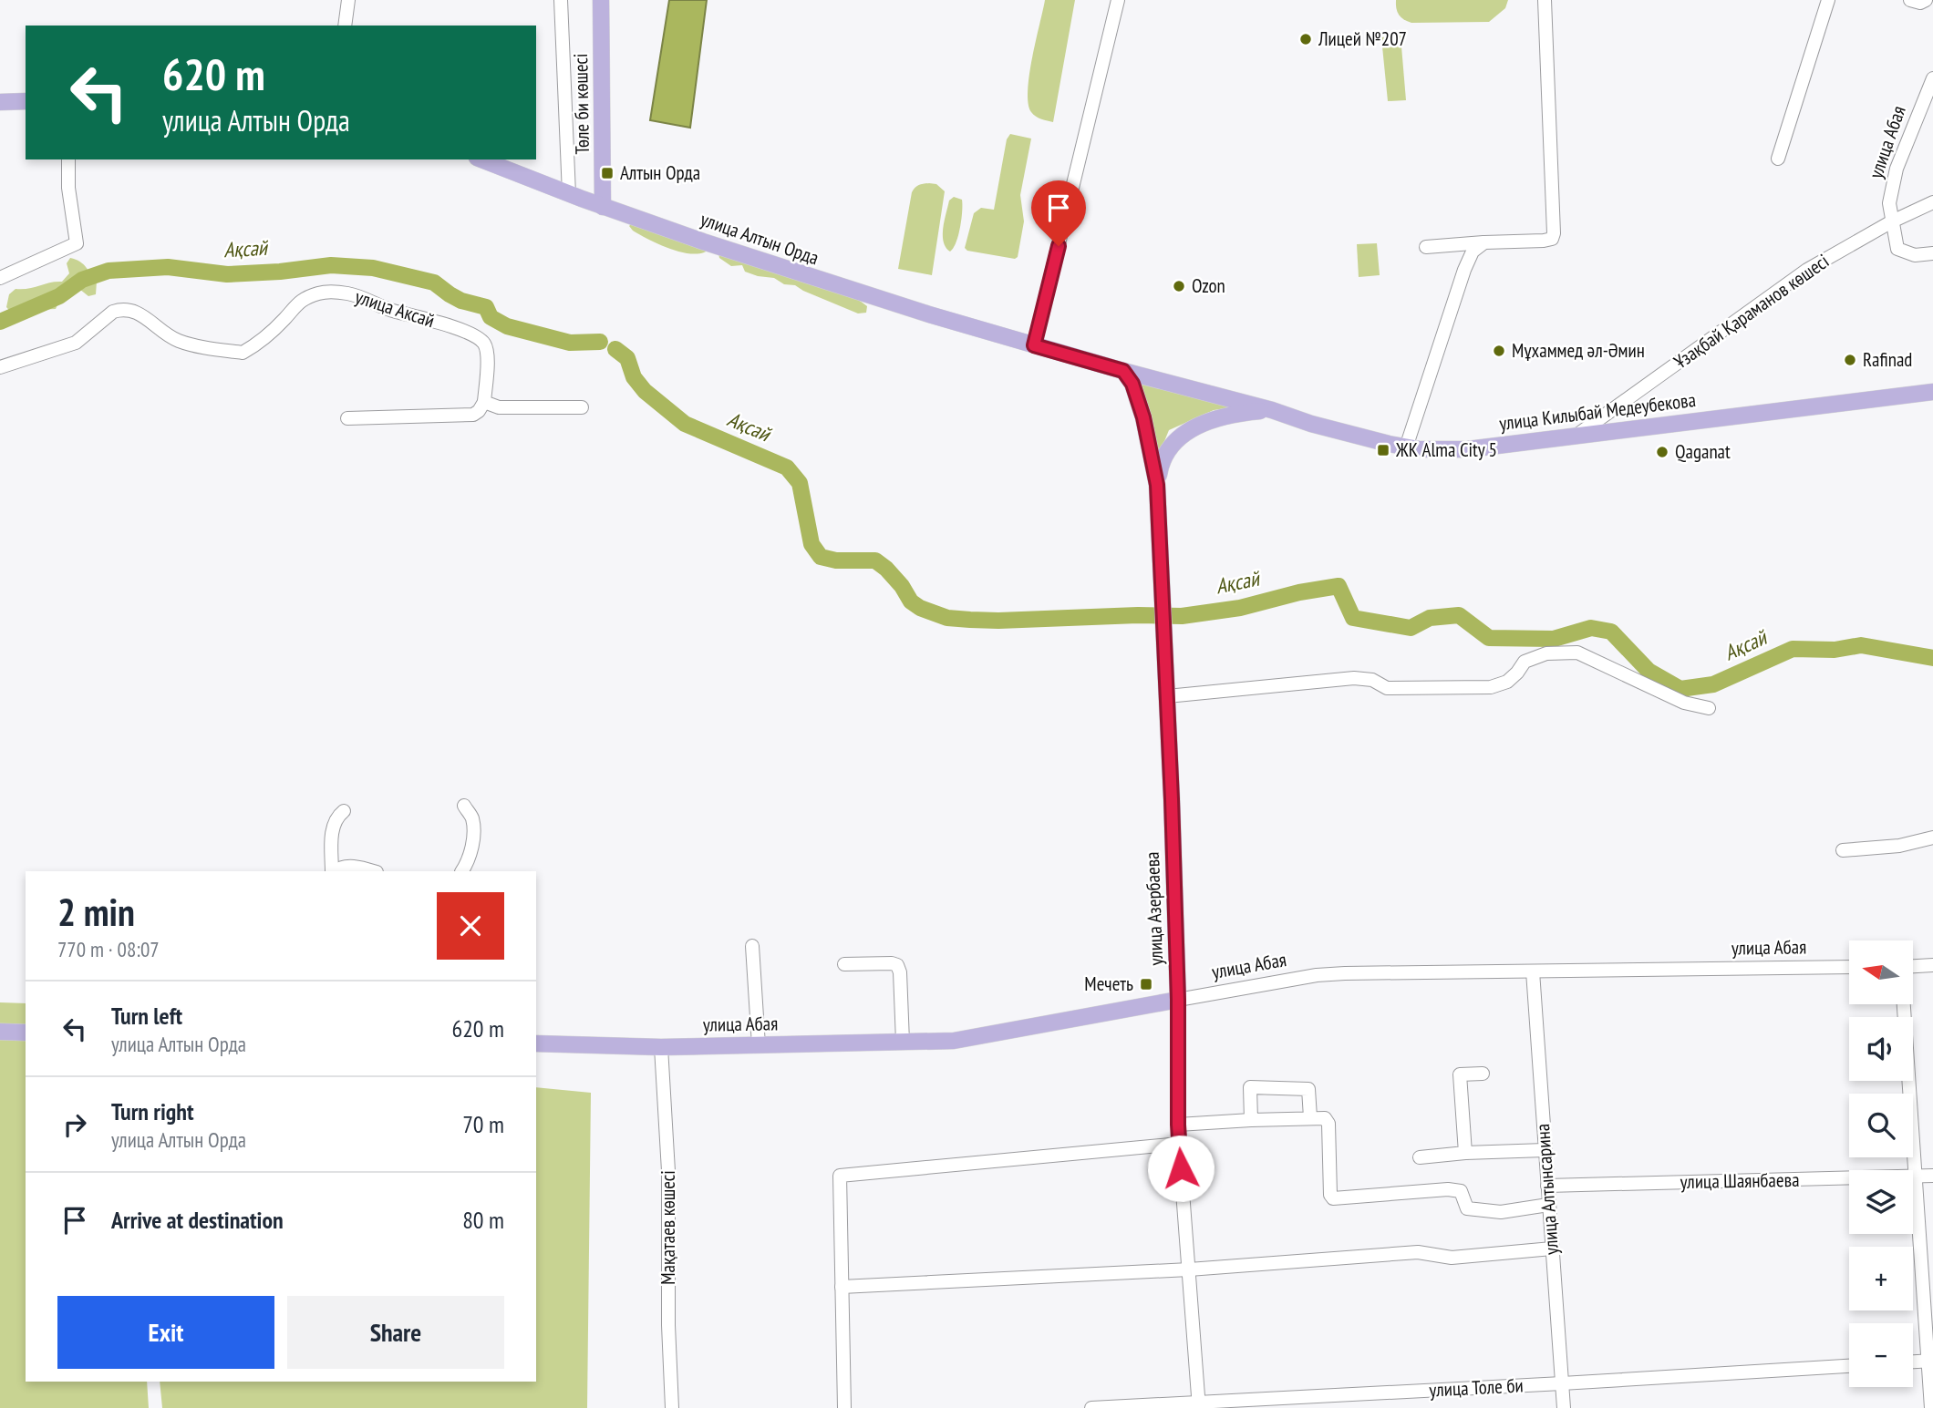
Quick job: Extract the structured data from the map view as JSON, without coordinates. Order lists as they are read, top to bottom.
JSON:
{
  "streets": {
    "main road": [
      "Төле би көшесі",
      "улица Абая",
      "улица Алтын Орда",
      "улица Килыбай Медеубекова",
      "улица Азербаева"
    ],
    "street": [
      "улица Аксай",
      "Ұзақбай Қараманов көшесі",
      "улица Шаянбаева",
      "улица Алтынсарина",
      "Мақатаев көшесі",
      "улица Толе би"
    ]
  },
  "crossings": [
    ["Төле би көшесі", "улица Алтын Орда"],
    ["улица Абая", "Ұзақбай Қараманов көшесі"],
    ["улица Абая", "улица Азербаева"],
    ["улица Абая", "улица Алтынсарина"],
    ["улица Абая", "Мақатаев көшесі"],
    ["улица Алтын Орда", "улица Килыбай Медеубекова"],
    ["улица Алтын Орда", "улица Азербаева"],
    ["Ұзақбай Қараманов көшесі", "улица Килыбай Медеубекова"],
    ["улица Килыбай Медеубекова", "улица Азербаева"],
    ["улица Азербаева", "улица Толе би"],
    ["улица Шаянбаева", "улица Алтынсарина"],
    ["улица Алтынсарина", "улица Толе би"]
  ],
  "water": ["Ақсай"],
  "places": {
    "other": [
      "Лицей №207",
      "Ozon",
      "Мұхаммед әл-Әмин",
      "Rafinad",
      "Qaganat"
    ],
    "transit": ["Алтын Орда", "ЖК Alma City 5", "Мечеть"]
  },
  "north": "left",
  "page": {
    "turn": ["620 m", "улица Алтын Орда"],
    "heading": ["2 min", "770 m · 08:07"],
    "map_buttons": ["+", "−"],
    "list": [
      {
        "name": "Turn left",
        "note": "улица Алтын Орда",
        "value": "620 m"
      },
      {
        "name": "Turn right",
        "note": "улица Алтын Орда",
        "value": "70 m"
      },
      {
        "name": "Arrive at destination",
        "value": "80 m"
      }
    ],
    "buttons": ["Exit", "Share"]
  }
}
